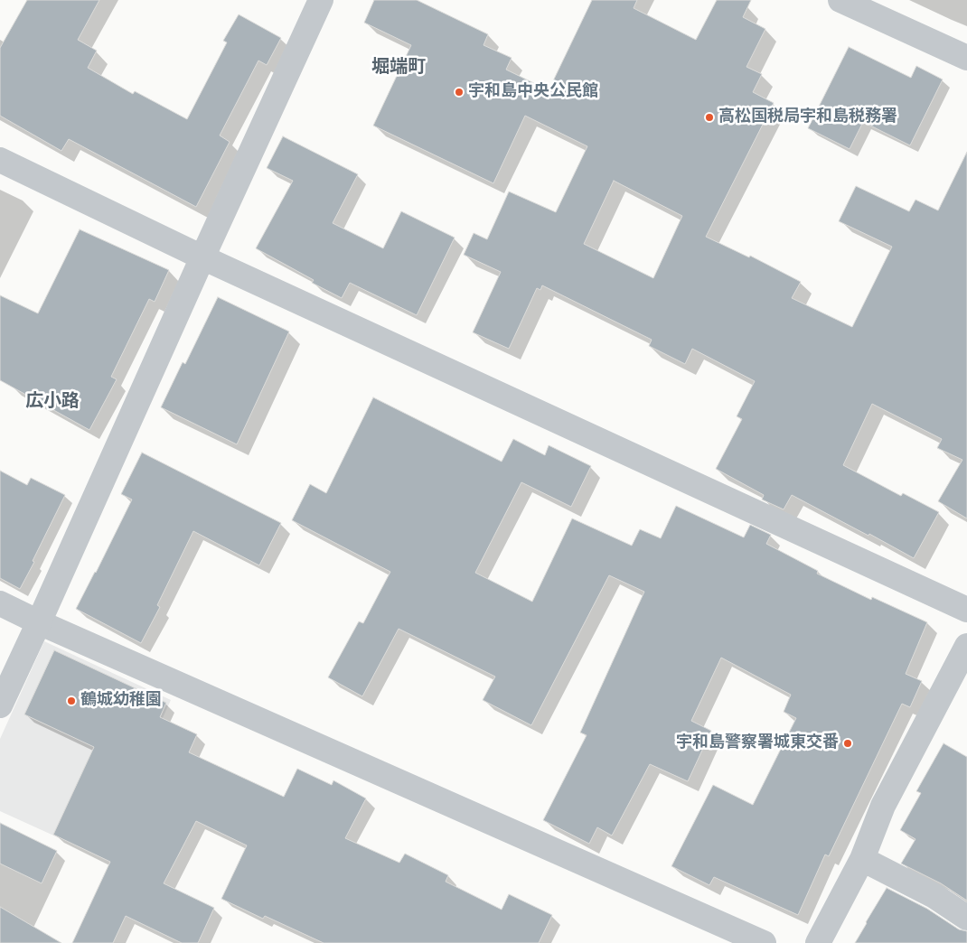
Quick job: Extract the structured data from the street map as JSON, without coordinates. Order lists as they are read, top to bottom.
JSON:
{
  "districts": ["堀端町", "広小路"],
  "places": [
    "宇和島中央公民館",
    "高松国税局宇和島税務署",
    "鶴城幼稚園",
    "宇和島警察署城東交番"
  ]
}
